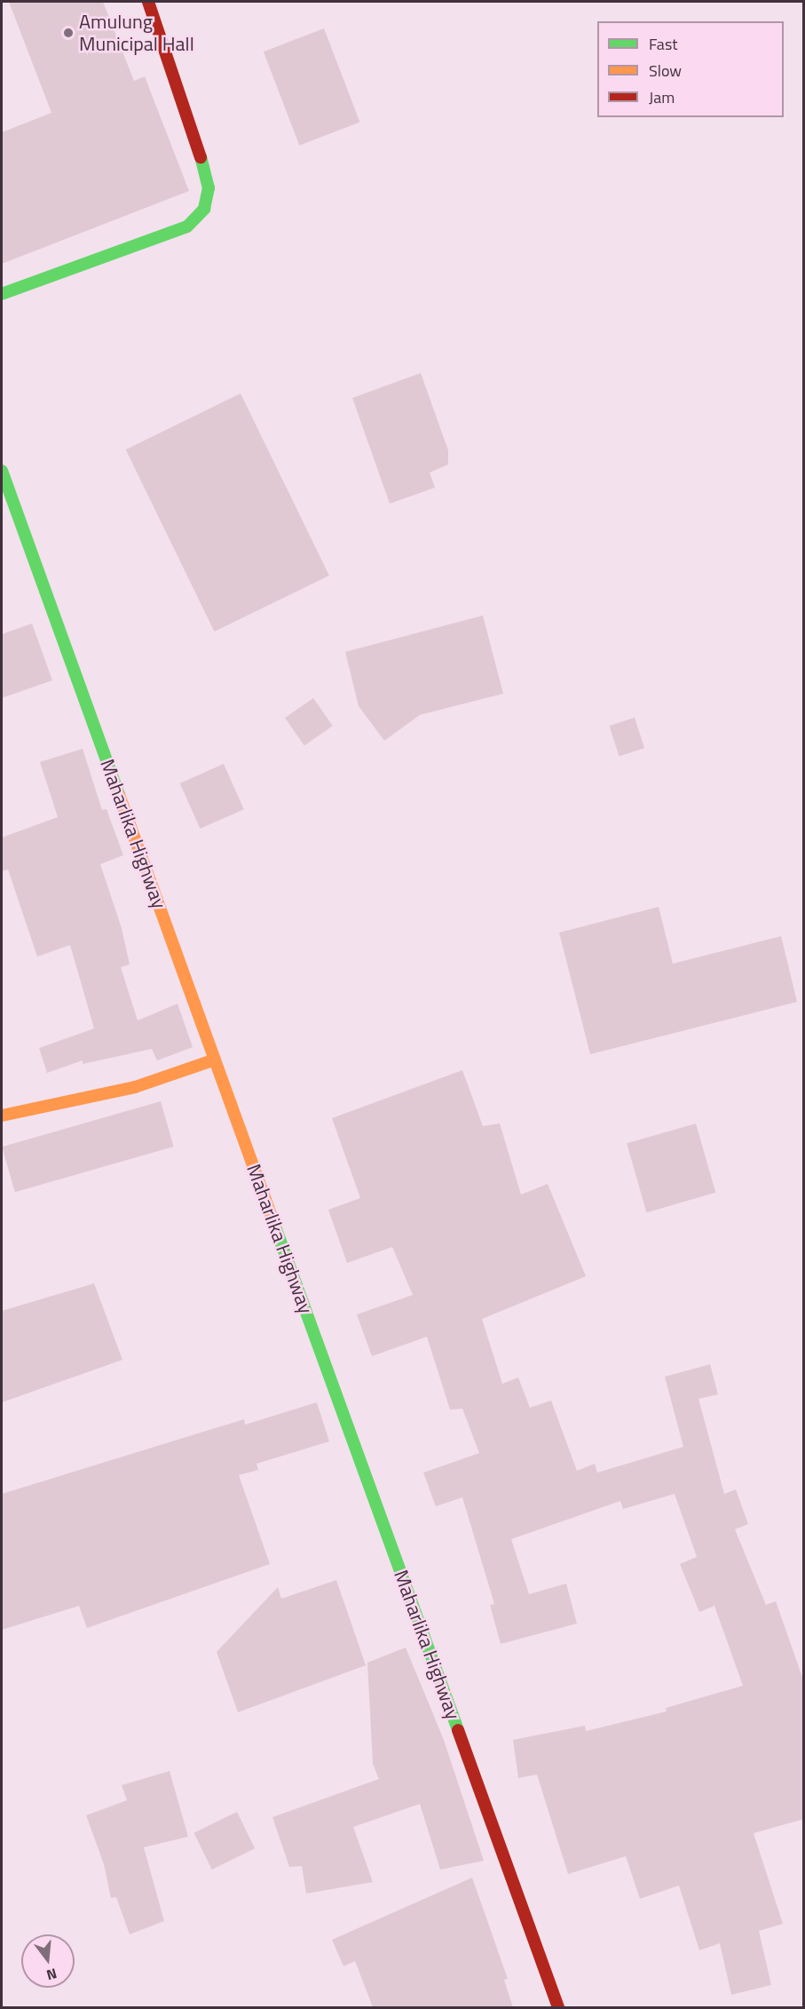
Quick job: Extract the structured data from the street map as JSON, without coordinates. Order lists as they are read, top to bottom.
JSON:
{
  "streets": {
    "main road": ["Maharlika Highway"]
  },
  "places": ["Amulung Municipal Hall"],
  "legend": ["Fast", "Slow", "Jam"],
  "north": "bottom"
}
